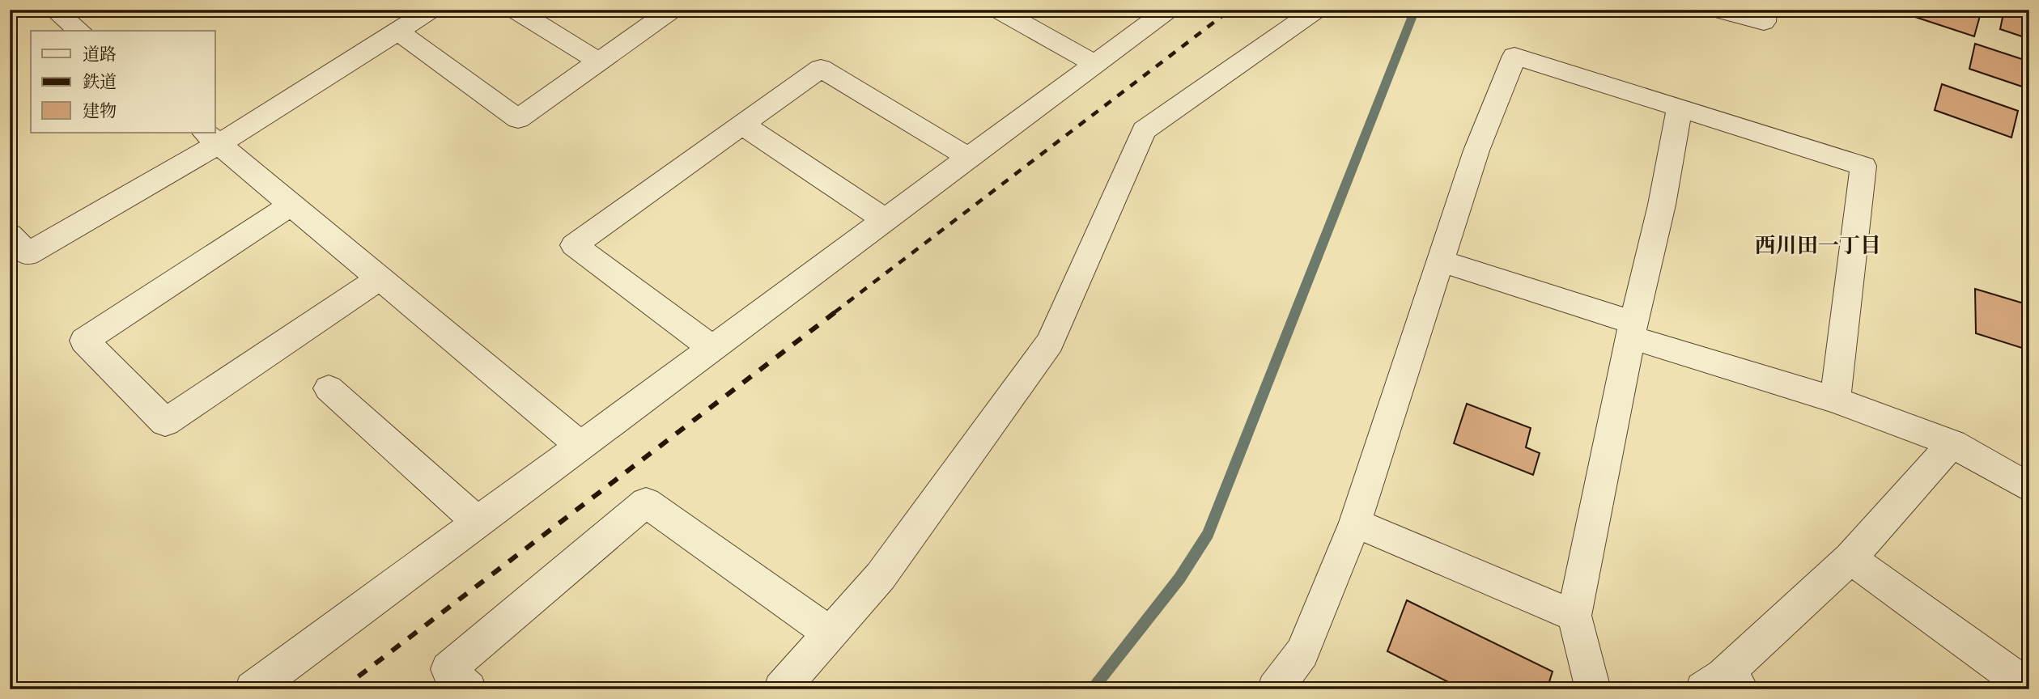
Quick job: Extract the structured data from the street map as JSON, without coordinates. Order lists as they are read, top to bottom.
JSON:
{
  "districts": ["西川田一丁目"],
  "legend": ["道路", "鉄道", "建物"]
}
